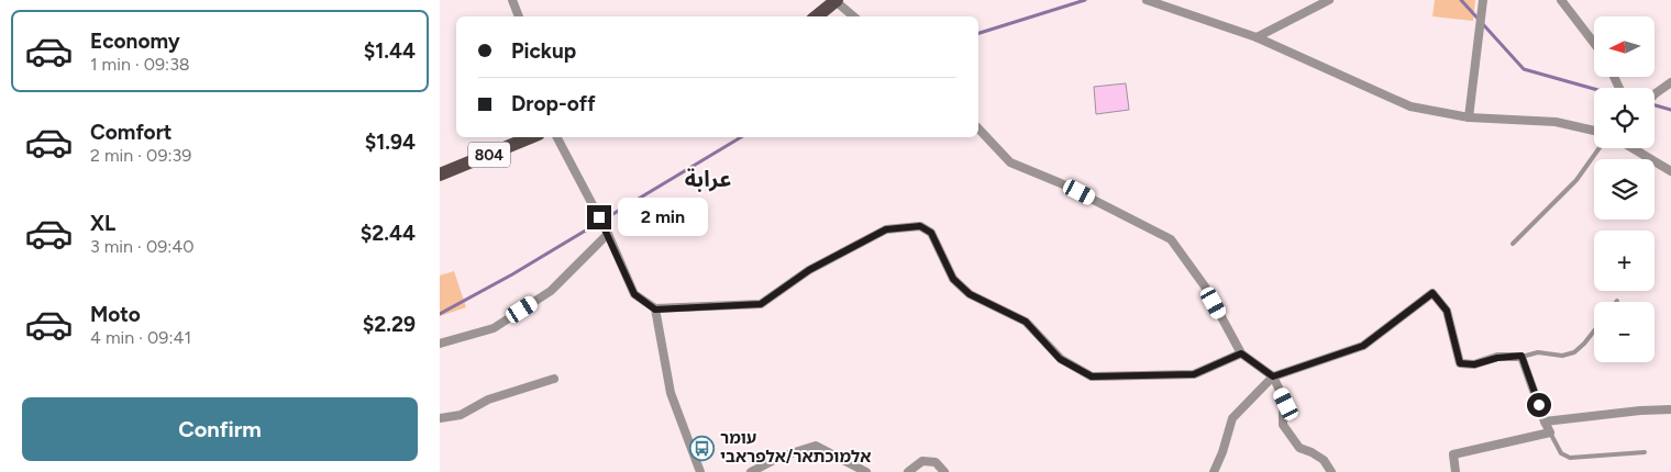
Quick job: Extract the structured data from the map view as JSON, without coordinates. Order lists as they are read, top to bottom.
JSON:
{
  "streets": {
    "main road": ["804"]
  },
  "districts": ["عرابة"],
  "places": {
    "bus stop": ["עומר אלמוכתאר/אלפראבי"]
  },
  "north": "left",
  "page": {
    "list": [
      {
        "name": "Economy",
        "note": "1 min · 09:38",
        "value": "$1.44"
      },
      {
        "name": "Comfort",
        "note": "2 min · 09:39",
        "value": "$1.94"
      },
      {
        "name": "XL",
        "note": "3 min · 09:40",
        "value": "$2.44"
      },
      {
        "name": "Moto",
        "note": "4 min · 09:41",
        "value": "$2.29"
      }
    ],
    "map_buttons": ["+", "−"],
    "banner": ["Pickup", "Drop-off"],
    "bubble": "2 min",
    "buttons": "Confirm"
  }
}
